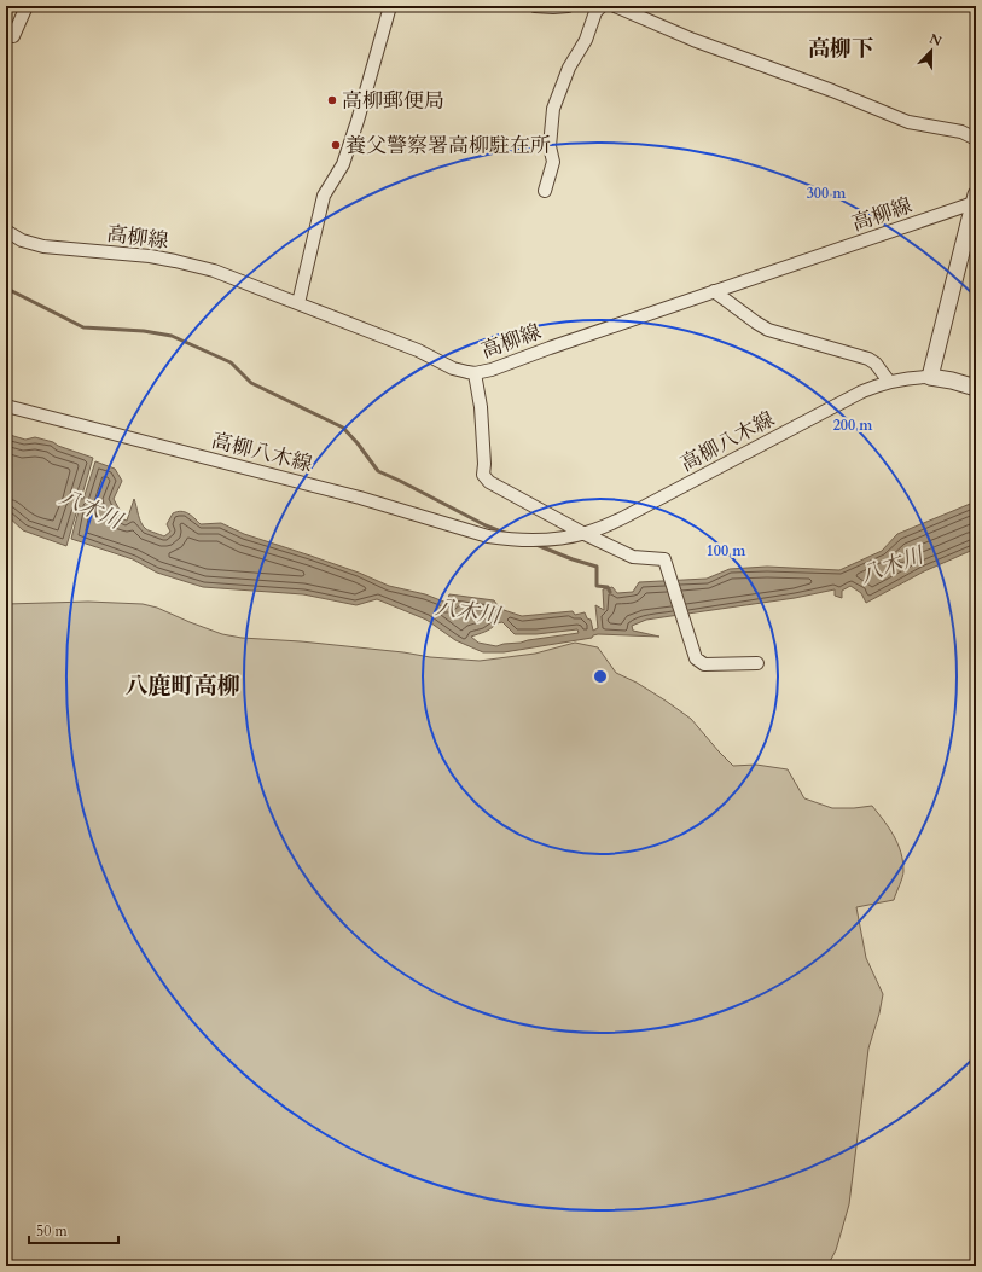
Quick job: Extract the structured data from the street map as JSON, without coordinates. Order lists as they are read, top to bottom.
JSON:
{
  "streets": {
    "street": ["高柳線", "高柳八木線"]
  },
  "districts": ["高柳下", "八鹿町高柳"],
  "water": ["八木川"],
  "places": ["高柳郵便局", "養父警察署高柳駐在所"],
  "scale_bar": "50 m",
  "north": "top",
  "rings": ["300 m", "200 m", "100 m"]
}
